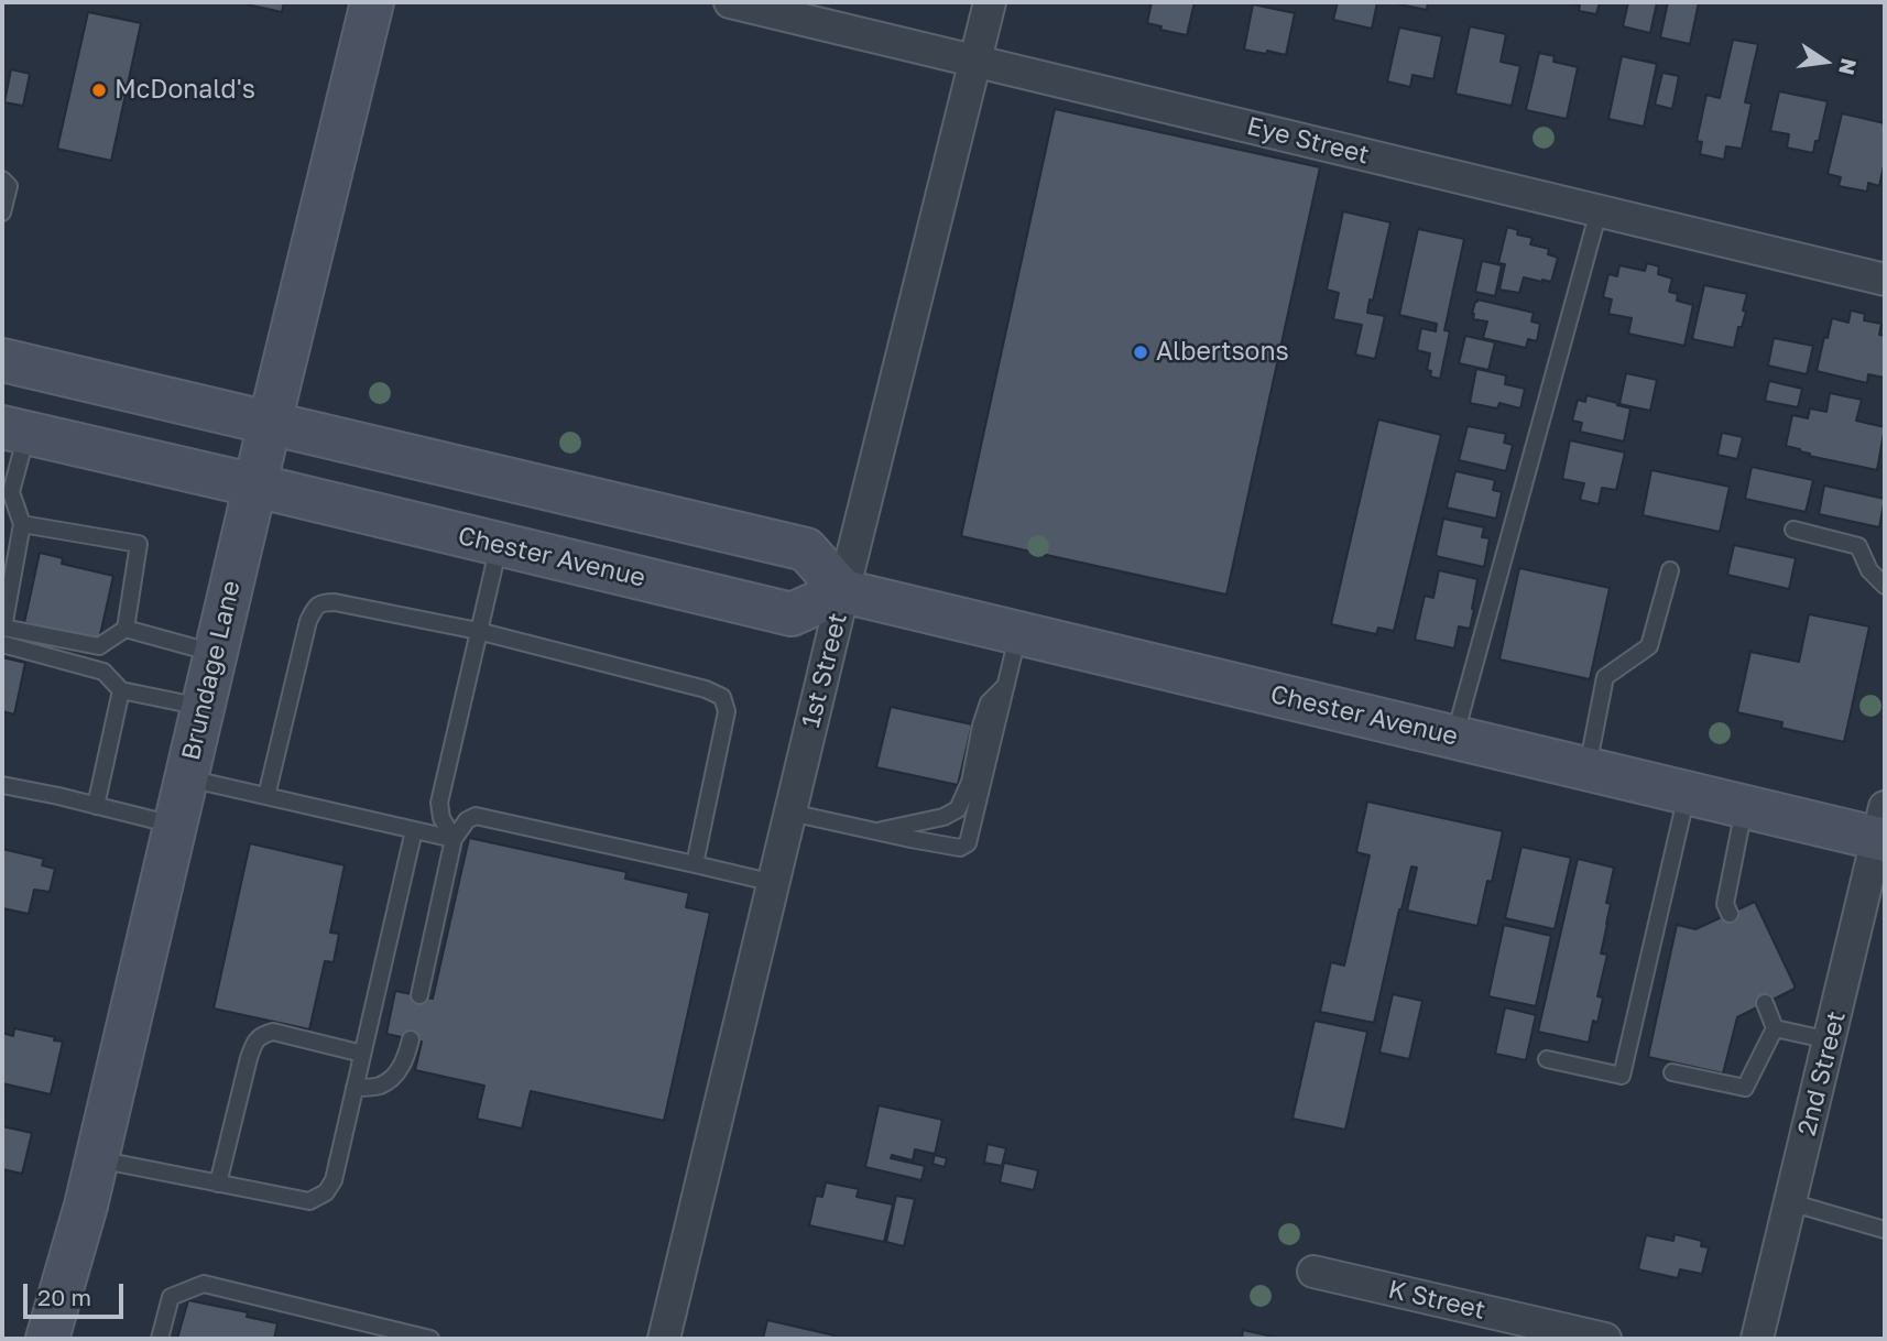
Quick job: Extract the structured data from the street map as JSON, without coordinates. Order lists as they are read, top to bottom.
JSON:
{
  "streets": {
    "main road": ["Chester Avenue", "Brundage Lane"],
    "street": [
      "Eye Street",
      "1st Street",
      "2nd Street",
      "K Street"
    ]
  },
  "crossings": [
    ["Eye Street", "1st Street"],
    ["Chester Avenue", "Brundage Lane"],
    ["Chester Avenue", "1st Street"],
    ["Chester Avenue", "2nd Street"]
  ],
  "places": ["McDonald's", "Albertsons"],
  "scale_bar": "20 m",
  "north": "right"
}
